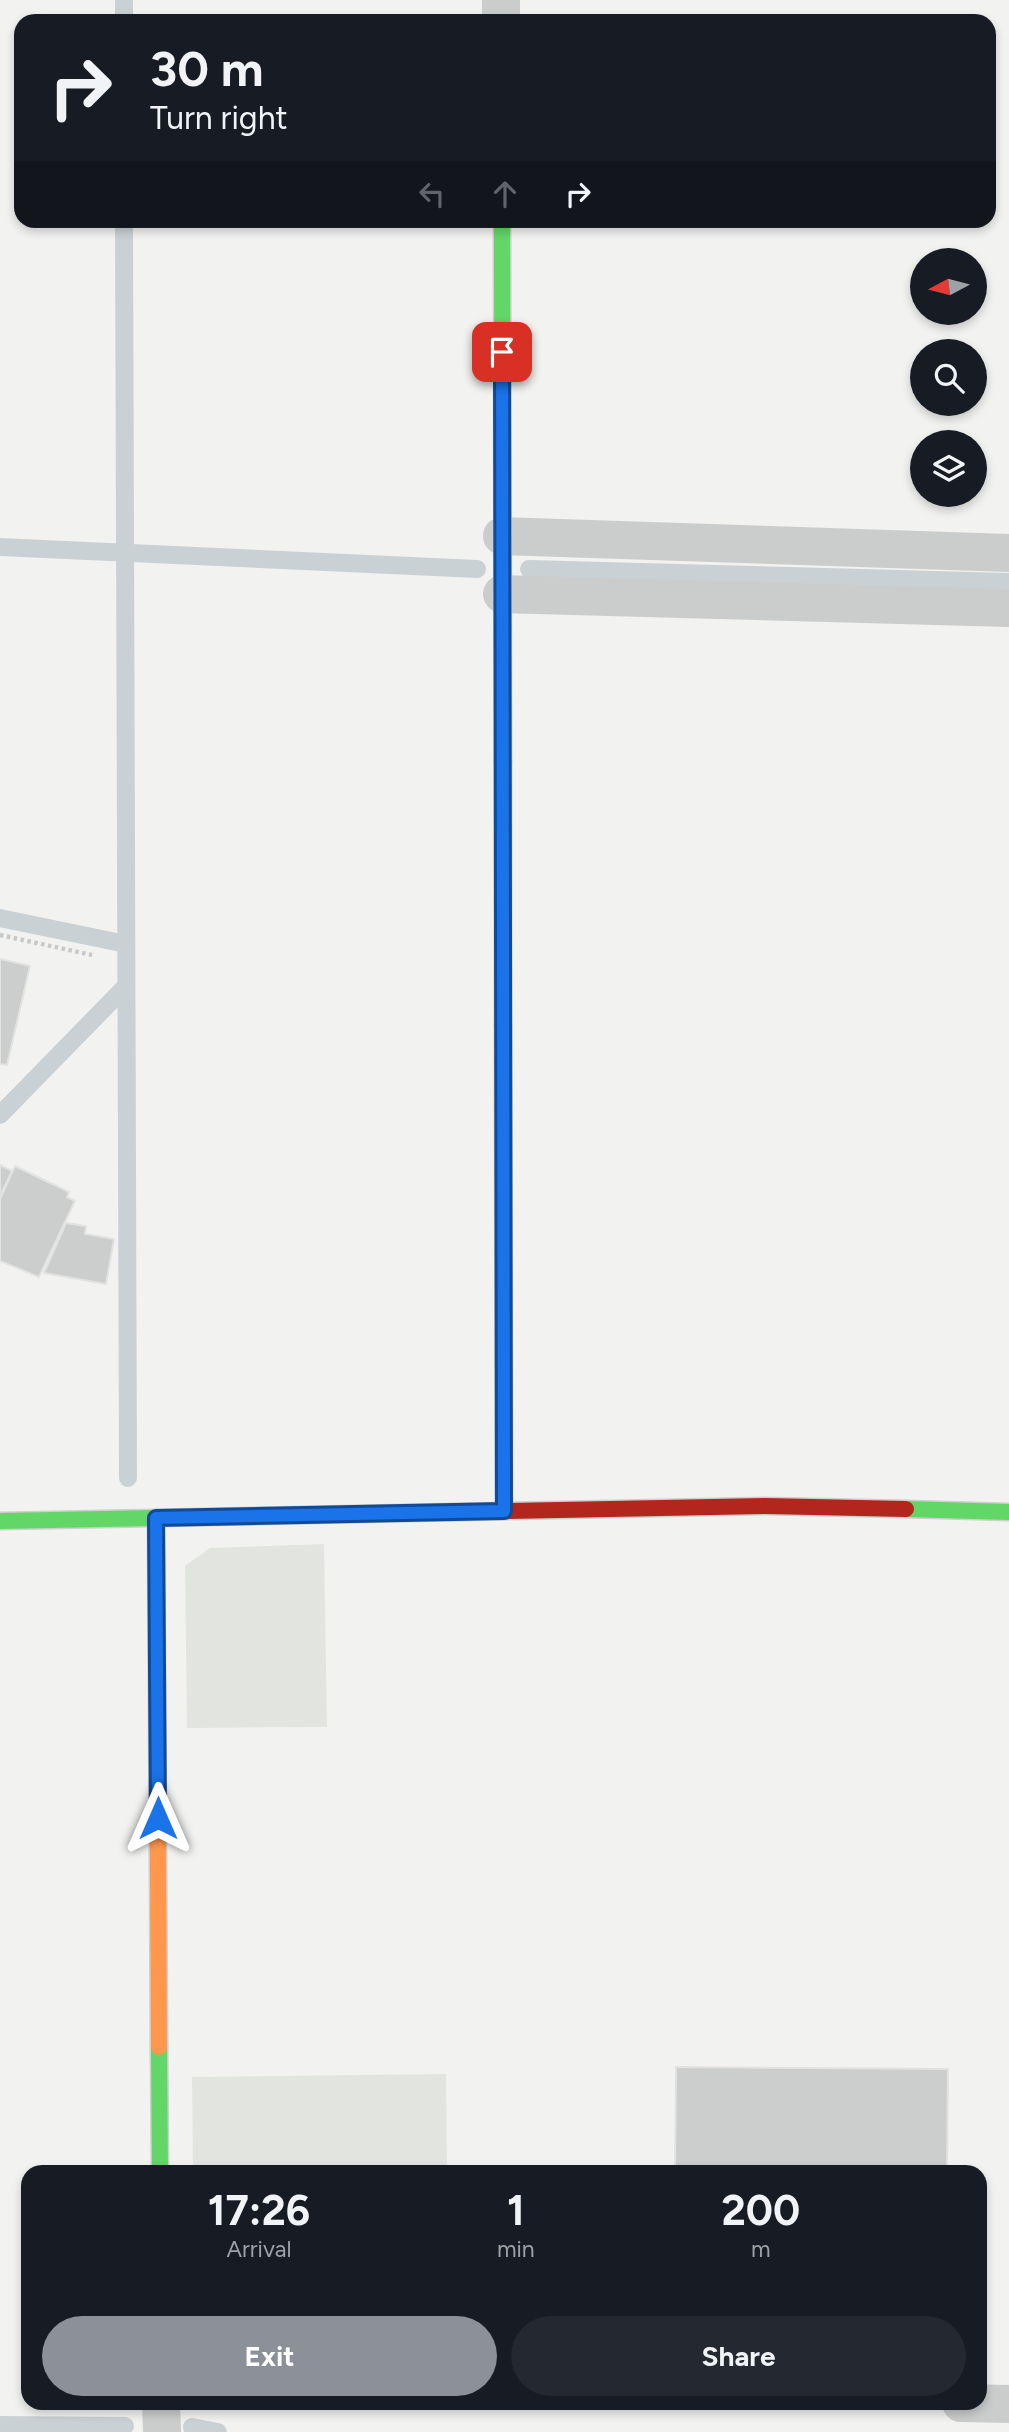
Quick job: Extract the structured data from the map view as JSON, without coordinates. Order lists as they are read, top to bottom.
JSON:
{
  "north": "left",
  "page": {
    "turn": ["30 m", "Turn right"],
    "eta": [
      "17:26",
      "Arrival",
      "1",
      "min",
      "200",
      "m"
    ],
    "buttons": ["Exit", "Share"]
  }
}
